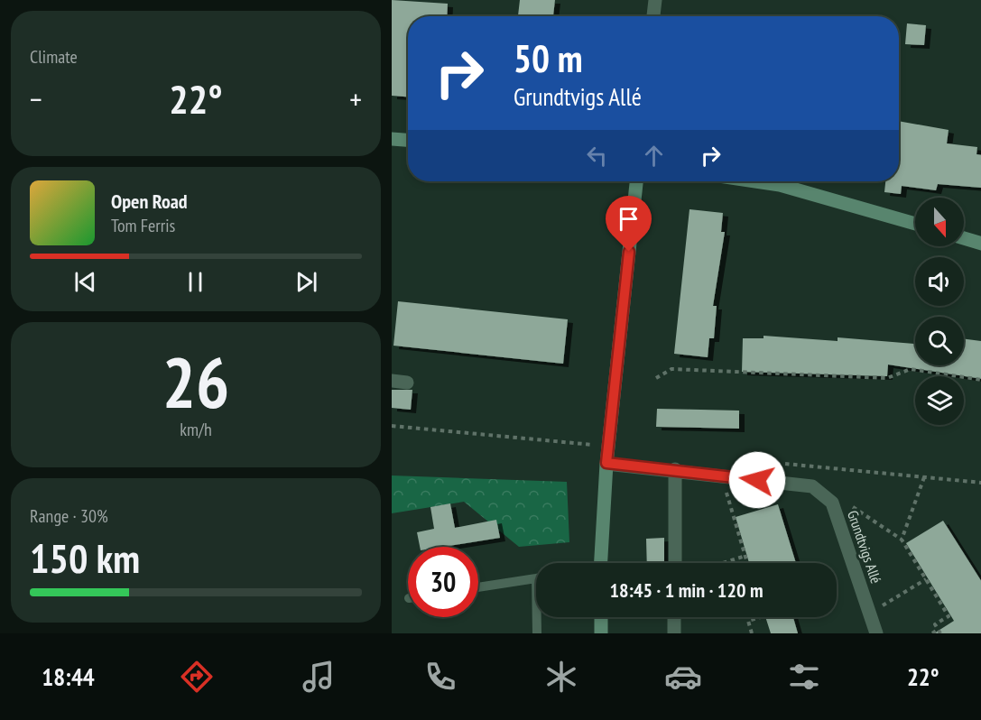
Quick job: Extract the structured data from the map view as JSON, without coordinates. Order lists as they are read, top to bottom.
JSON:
{
  "streets": {
    "street": ["Grundtvigs Allé"]
  },
  "north": "bottom",
  "page": {
    "tile": [
      "Climate",
      ["26", "km/h"],
      ["Range · 30%", "150 km"]
    ],
    "turn": ["50 m", "Grundtvigs Allé"],
    "heat": ["−", "22°", "+"],
    "song": ["Open Road", "Tom Ferris"],
    "limit": "30",
    "trip": "18:45 · 1 min · 120 m",
    "tabs": ["18:44", "22°"]
  }
}
